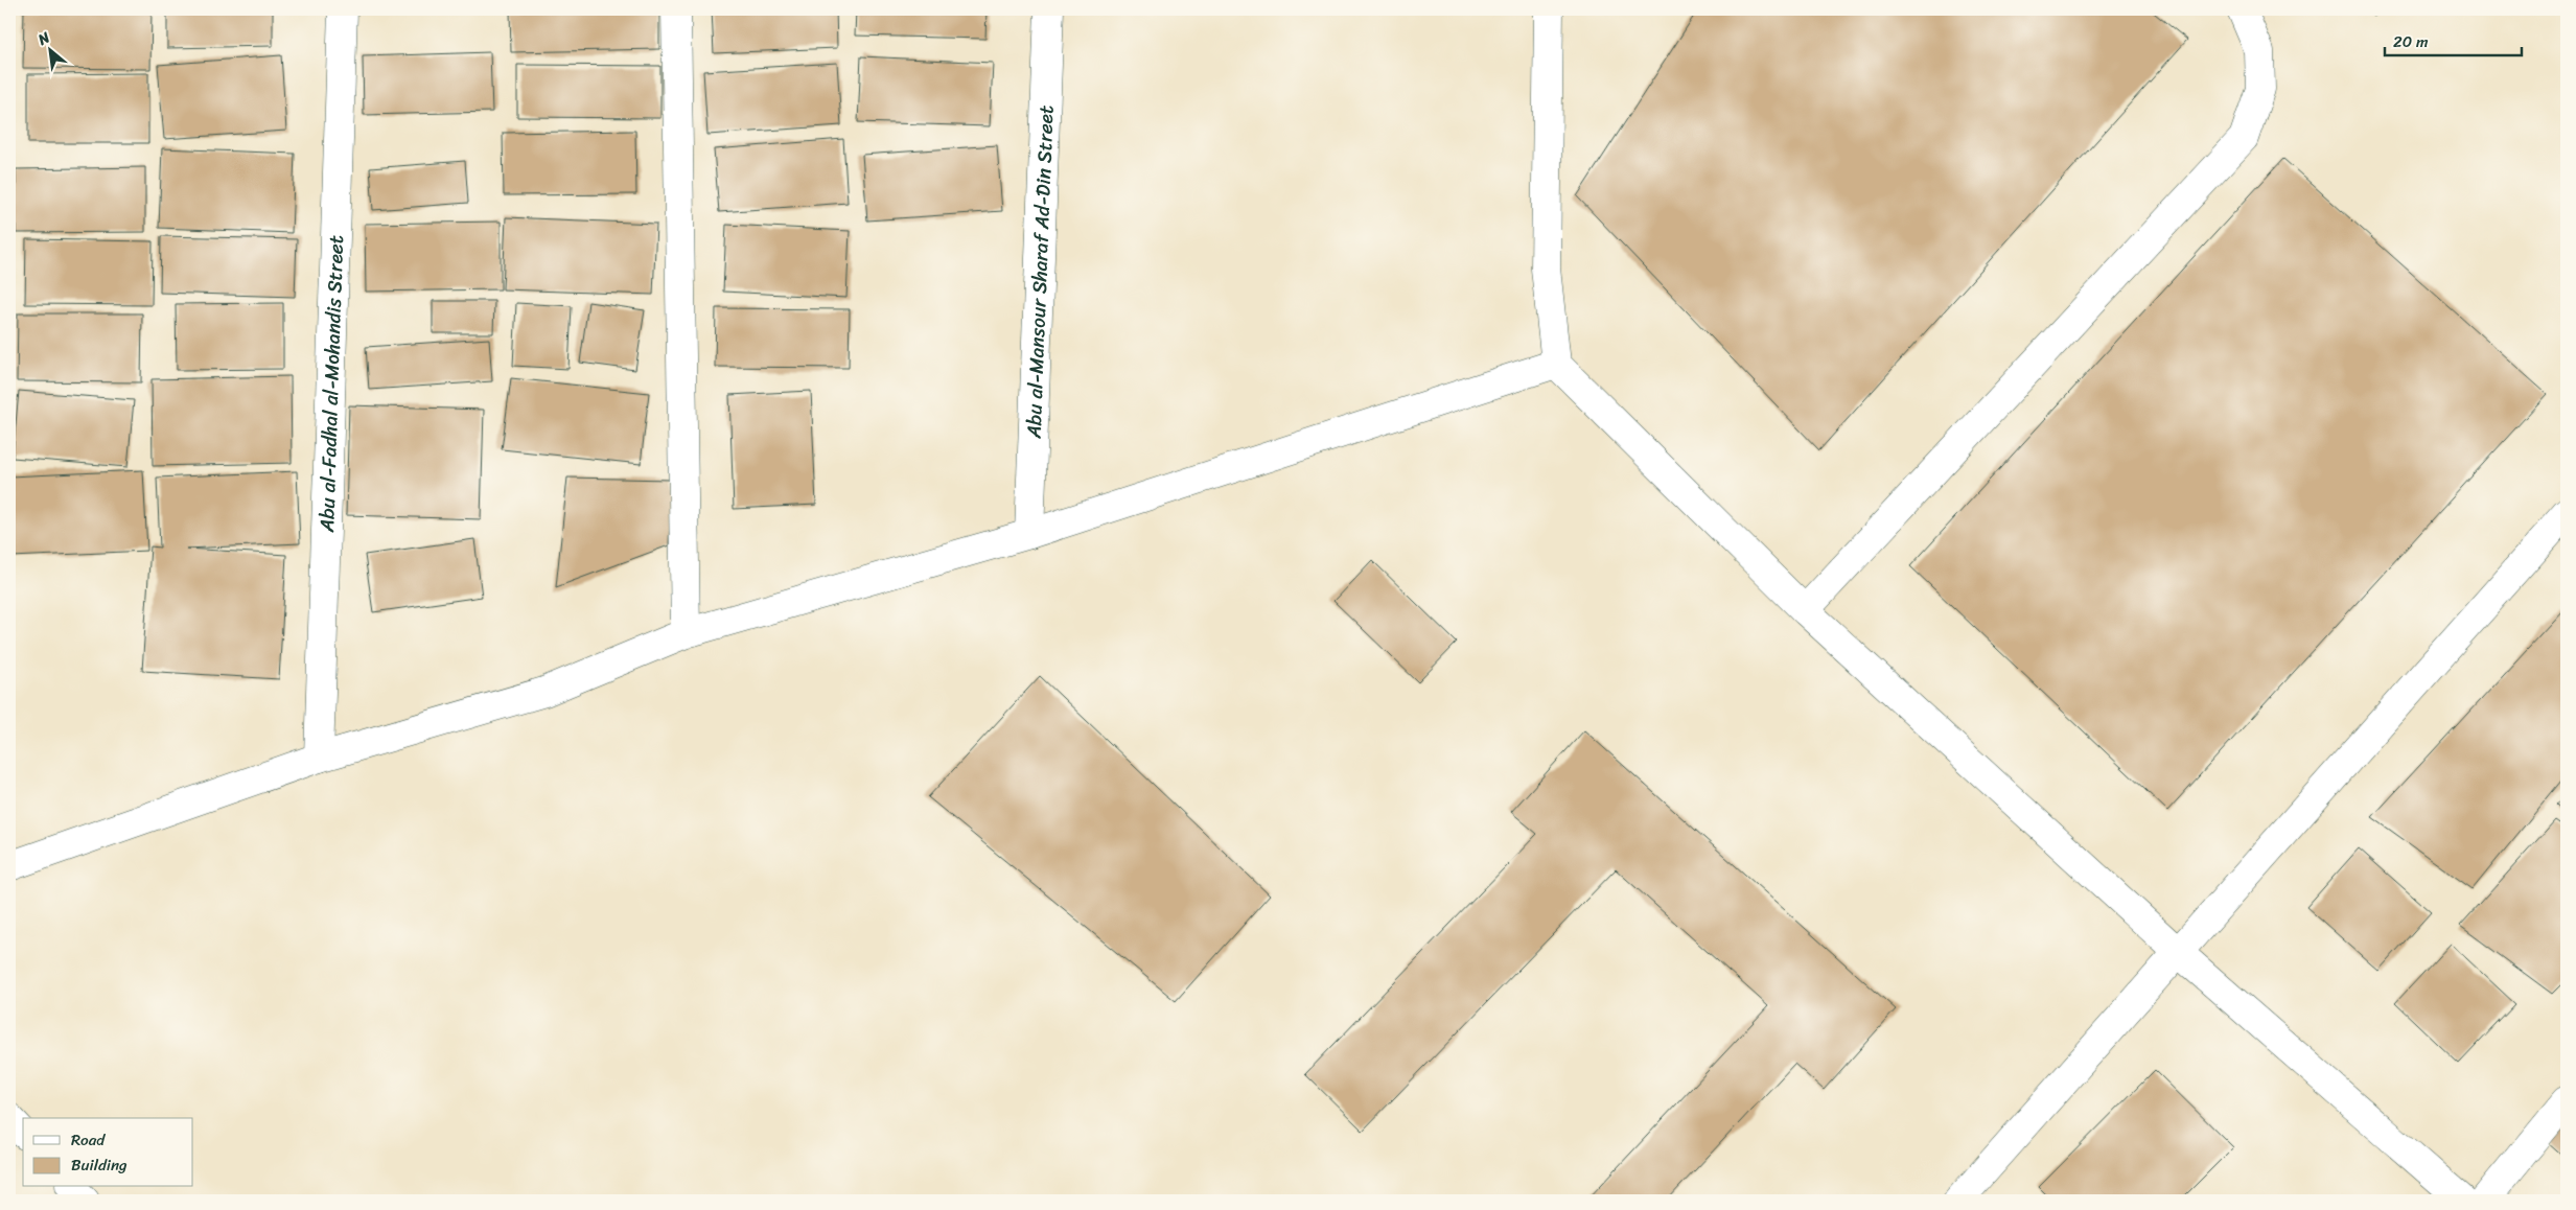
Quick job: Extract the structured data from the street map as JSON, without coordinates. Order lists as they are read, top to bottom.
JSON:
{
  "streets": {
    "street": ["Abu al-Mansour Sharaf Ad-Din Street", "Abu al-Fadhal al-Mohandis Street"]
  },
  "legend": ["Road", "Building"],
  "scale_bar": "20 m",
  "north": "top left"
}
